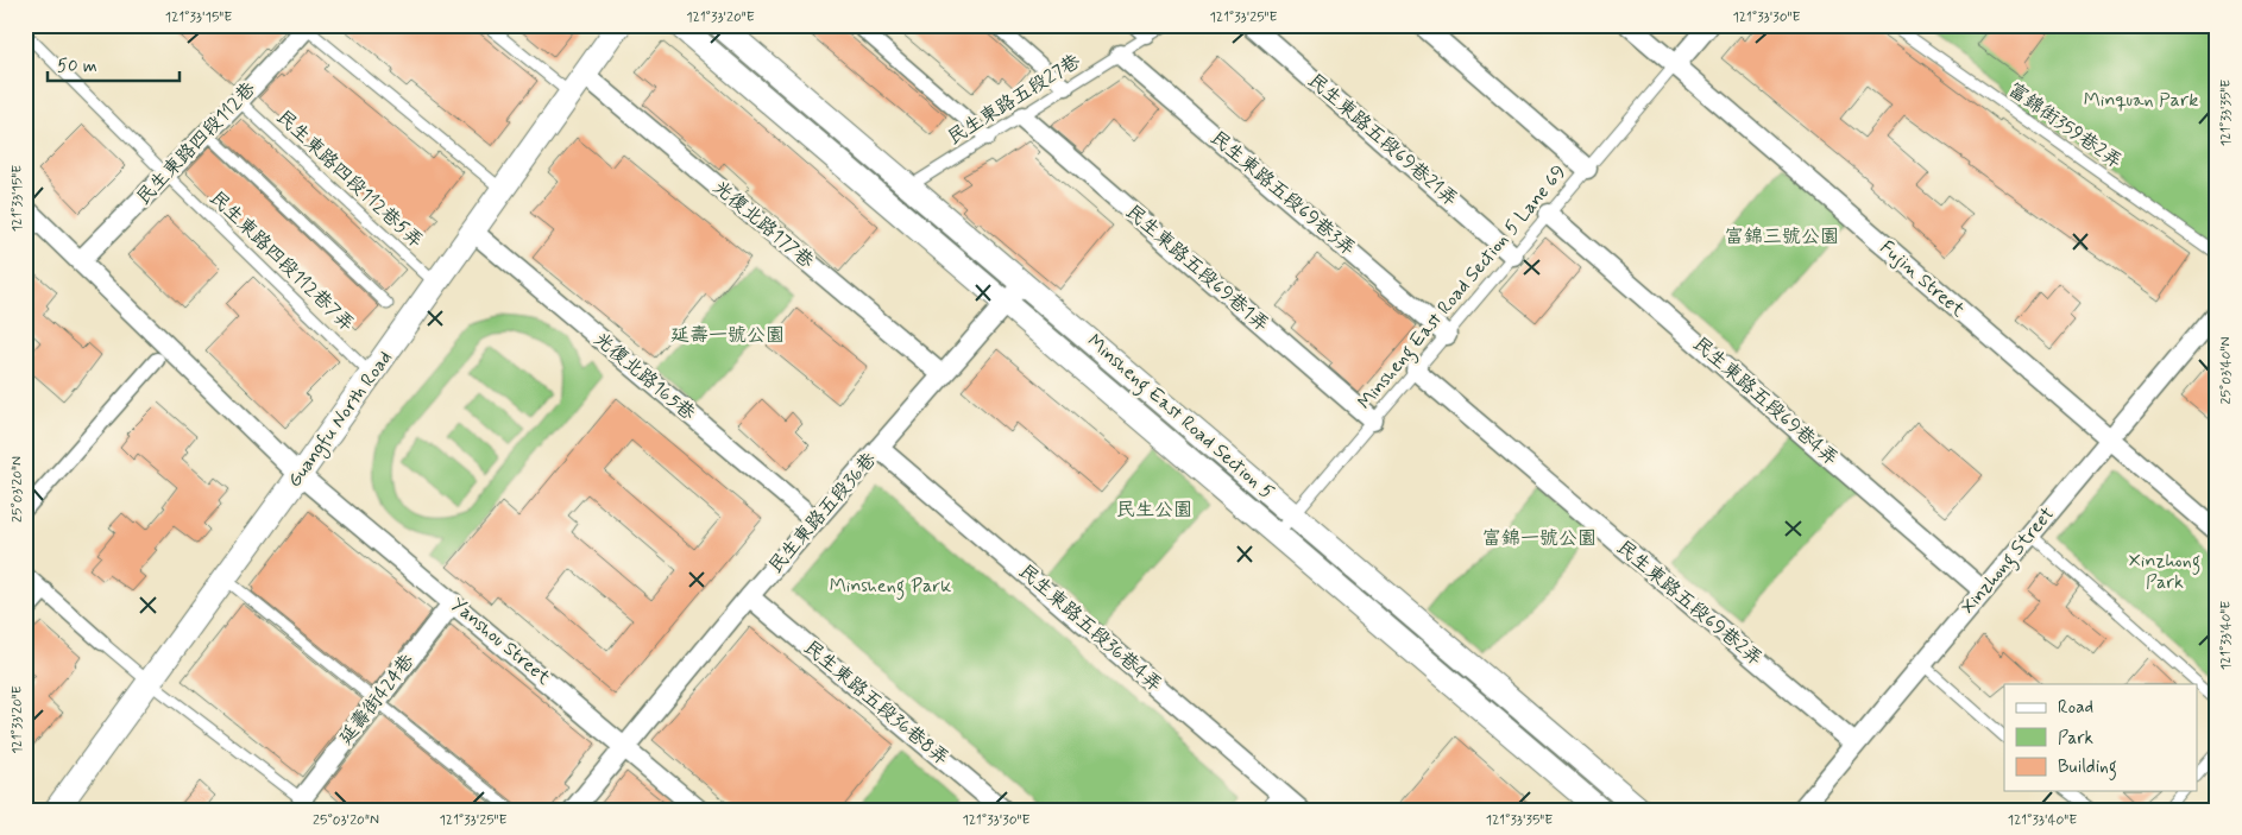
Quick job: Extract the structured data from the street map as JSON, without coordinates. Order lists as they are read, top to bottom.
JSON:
{
  "streets": {
    "street": [
      "民生東路五段69巷21弄",
      "民生東路四段112巷",
      "民生東路五段69巷3弄",
      "光復北路177巷",
      "民生東路五段69巷1弄",
      "Fujin Street",
      "光復北路165巷",
      "民生東路五段69巷4弄",
      "Minsheng East Road Section 5",
      "Guangfu North Road",
      "民生東路五段36巷",
      "Xinzhong Street",
      "民生東路五段69巷2弄",
      "民生東路五段36巷4弄",
      "Yanshou Street",
      "延壽街424巷",
      "民生東路五段36巷8弄"
    ],
    "lane": [
      "民生東路五段27巷",
      "富錦街359巷2弄",
      "民生東路四段112巷5弄",
      "民生東路四段112巷7弄",
      "Minsheng East Road Section 5 Lane 69"
    ]
  },
  "crossings": [
    ["民生東路五段27巷", "民生東路五段69巷3弄"],
    ["民生東路五段27巷", "民生東路五段69巷1弄"],
    ["民生東路五段27巷", "Minsheng East Road Section 5"],
    ["民生東路五段69巷21弄", "Minsheng East Road Section 5 Lane 69"],
    ["民生東路四段112巷", "民生東路四段112巷5弄"],
    ["民生東路四段112巷", "民生東路四段112巷7弄"],
    ["民生東路四段112巷", "Yanshou Street"],
    ["民生東路四段112巷5弄", "Guangfu North Road"],
    ["民生東路五段69巷3弄", "Minsheng East Road Section 5 Lane 69"],
    ["光復北路177巷", "Guangfu North Road"],
    ["光復北路177巷", "民生東路五段36巷"],
    ["民生東路四段112巷7弄", "Guangfu North Road"],
    ["民生東路五段69巷1弄", "Minsheng East Road Section 5 Lane 69"],
    ["Fujin Street", "Minsheng East Road Section 5 Lane 69"],
    ["Fujin Street", "Xinzhong Street"],
    ["Minsheng East Road Section 5 Lane 69", "民生東路五段69巷4弄"],
    ["Minsheng East Road Section 5 Lane 69", "Minsheng East Road Section 5"],
    ["Minsheng East Road Section 5 Lane 69", "民生東路五段69巷2弄"],
    ["光復北路165巷", "Guangfu North Road"],
    ["光復北路165巷", "民生東路五段36巷"],
    ["民生東路五段69巷4弄", "Xinzhong Street"],
    ["Minsheng East Road Section 5", "民生東路五段36巷"],
    ["Guangfu North Road", "Yanshou Street"],
    ["民生東路五段36巷", "民生東路五段36巷4弄"],
    ["民生東路五段36巷", "Yanshou Street"],
    ["民生東路五段36巷", "民生東路五段36巷8弄"],
    ["Xinzhong Street", "民生東路五段69巷2弄"],
    ["Yanshou Street", "延壽街424巷"]
  ],
  "parks": [
    "Minquan Park",
    "富錦三號公園",
    "延壽一號公園",
    "民生公園",
    "富錦一號公園",
    "Xinzhong Park",
    "Minsheng Park"
  ],
  "legend": ["Road", "Park", "Building"],
  "scale_bar": "50 m",
  "coordinates": [
    "121°33'15\"E",
    "121°33'20\"E",
    "121°33'25\"E",
    "121°33'30\"E",
    "121°33'35\"E",
    "25°03'40\"N",
    "25°03'20\"N",
    "121°33'40\"E"
  ]
}
